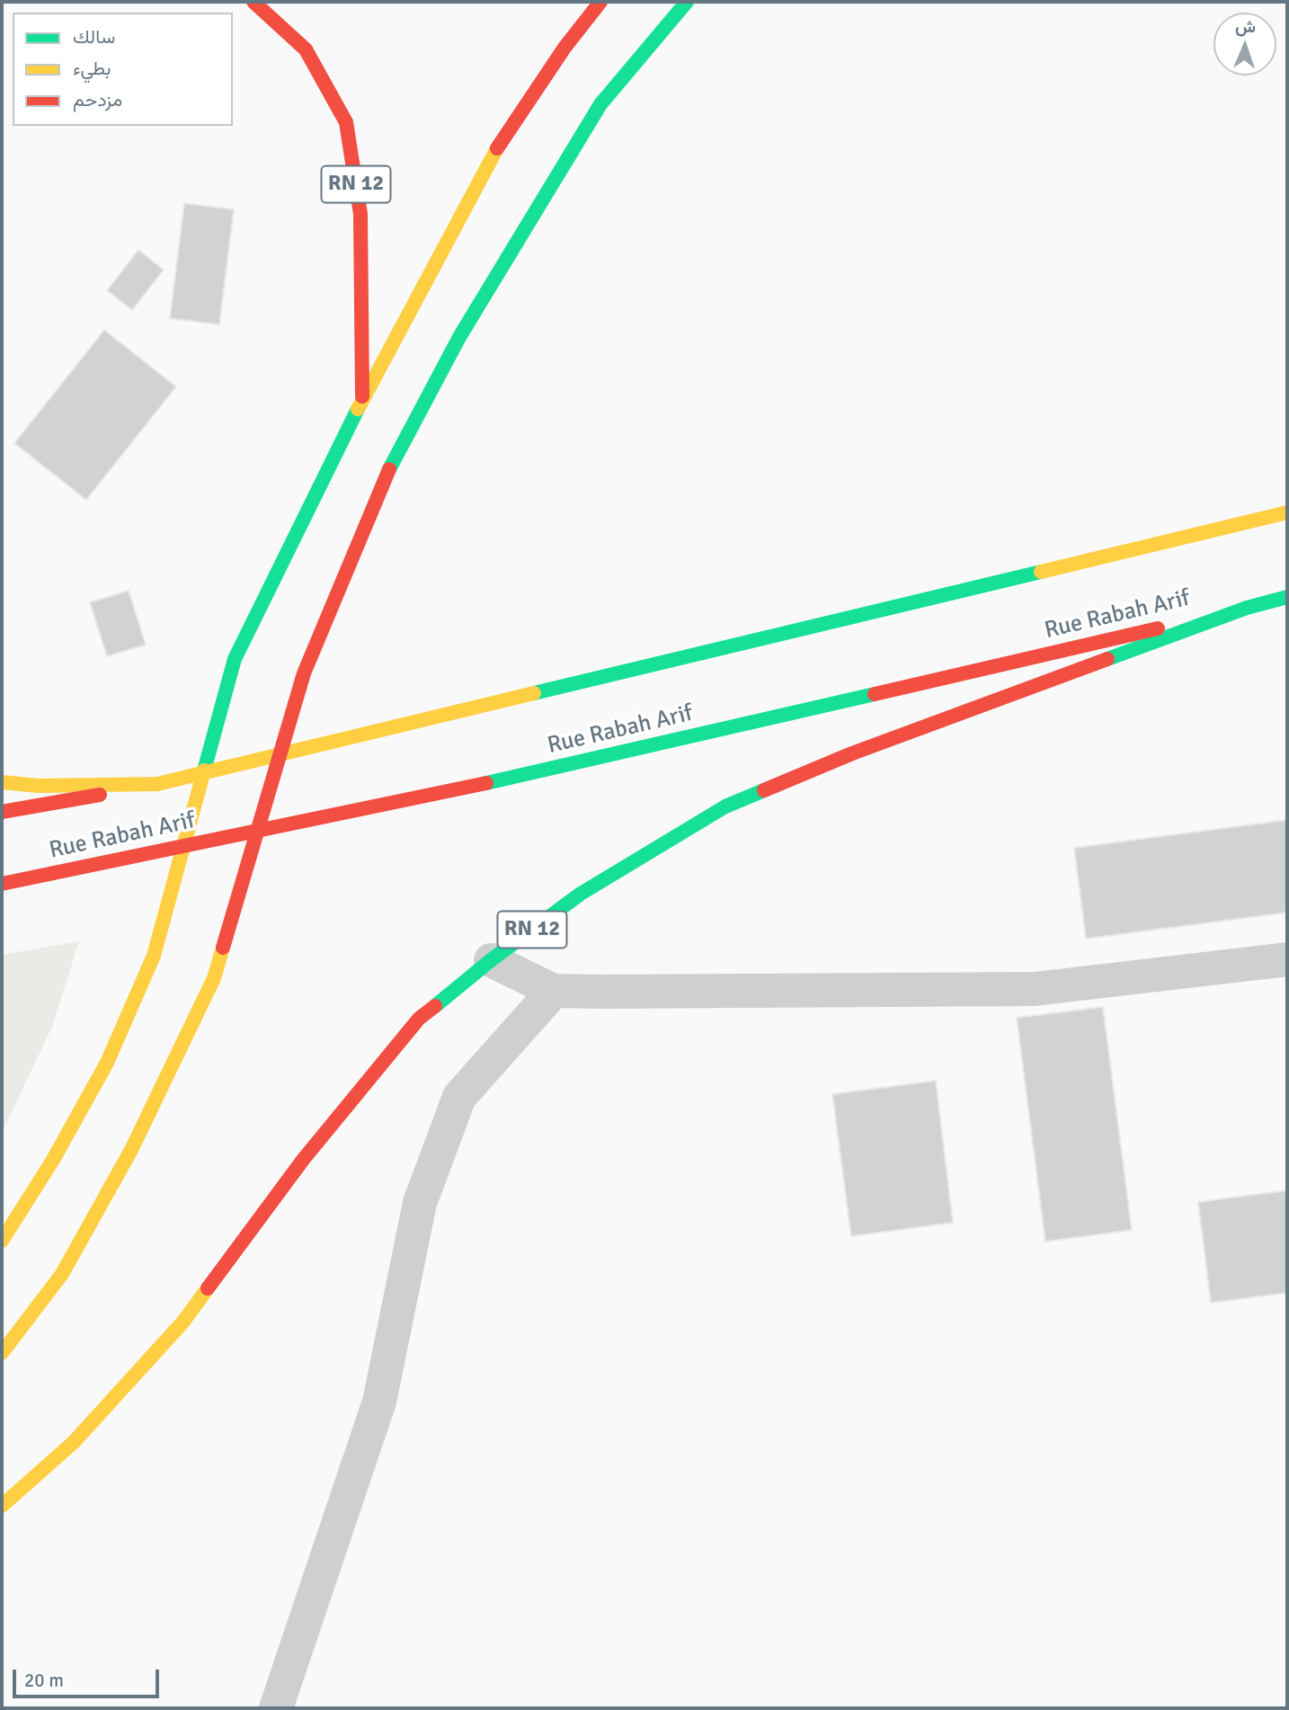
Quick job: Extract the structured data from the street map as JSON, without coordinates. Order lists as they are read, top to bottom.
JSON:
{
  "streets": {
    "main road": ["RN 12", "Rue Rabah Arif"]
  },
  "crossings": [
    ["RN 12", "Rue Rabah Arif"]
  ],
  "legend": ["سالك", "بطيء", "مزدحم"],
  "scale_bar": "20 m",
  "north": "top"
}
